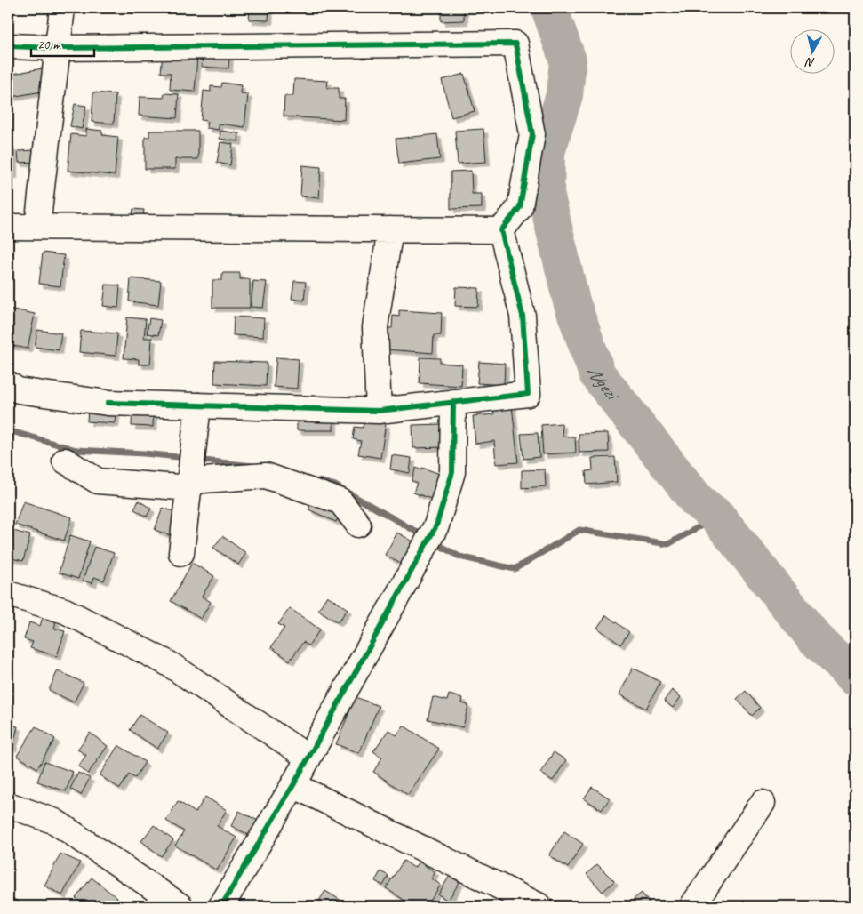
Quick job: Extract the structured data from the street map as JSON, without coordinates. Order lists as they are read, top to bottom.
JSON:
{
  "water": ["Ngezi"],
  "scale_bar": "20 m",
  "north": "bottom"
}
